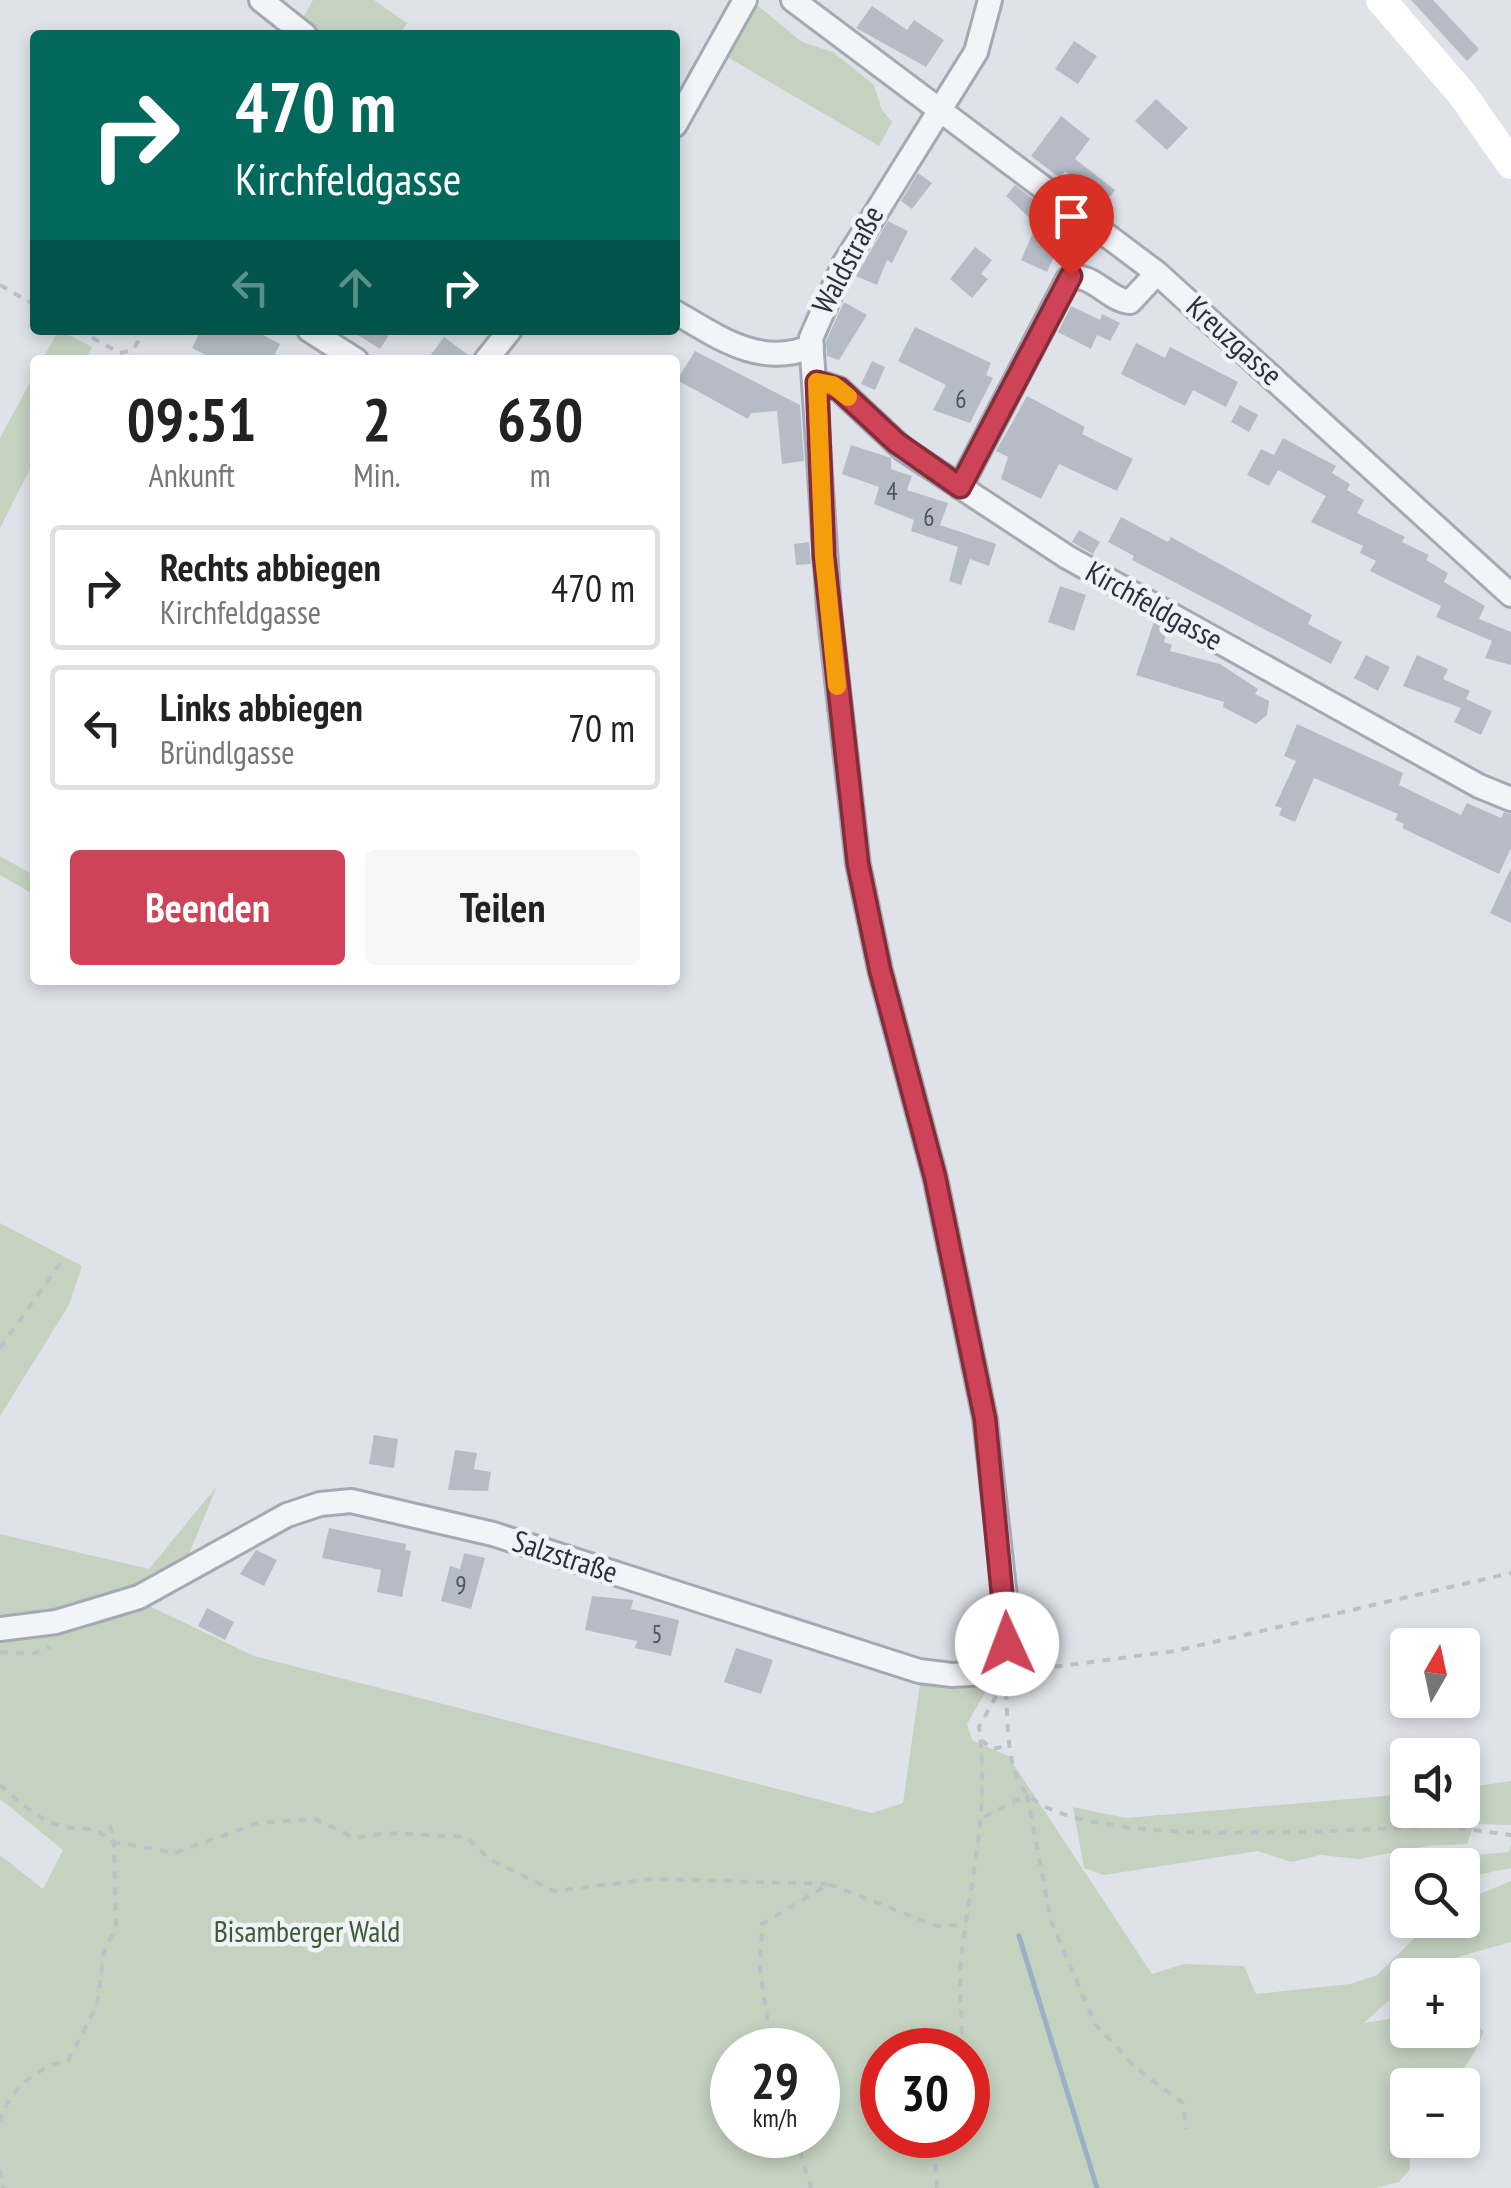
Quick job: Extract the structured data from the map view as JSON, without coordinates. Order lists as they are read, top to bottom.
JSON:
{
  "streets": {
    "street": [
      "Waldstraße",
      "Kreuzgasse",
      "Kirchfeldgasse",
      "Salzstraße"
    ]
  },
  "crossings": [
    ["Waldstraße", "Kreuzgasse"],
    ["Waldstraße", "Kirchfeldgasse"],
    ["Waldstraße", "Salzstraße"]
  ],
  "parks": ["Bisamberger Wald"],
  "house_numbers": [
    "6",
    "4",
    "6",
    "9",
    "5"
  ],
  "north": "top",
  "page": {
    "turn": ["470 m", "Kirchfeldgasse"],
    "eta": [
      "09:51",
      "Ankunft",
      "2",
      "Min.",
      "630",
      "m"
    ],
    "list": [
      {
        "name": "Rechts abbiegen",
        "note": "Kirchfeldgasse",
        "value": "470 m"
      },
      {
        "name": "Links abbiegen",
        "note": "Bründlgasse",
        "value": "70 m"
      }
    ],
    "buttons": ["Beenden", "Teilen"],
    "map_buttons": ["+", "−"],
    "speed": "29 km/h",
    "limit": "30"
  }
}
